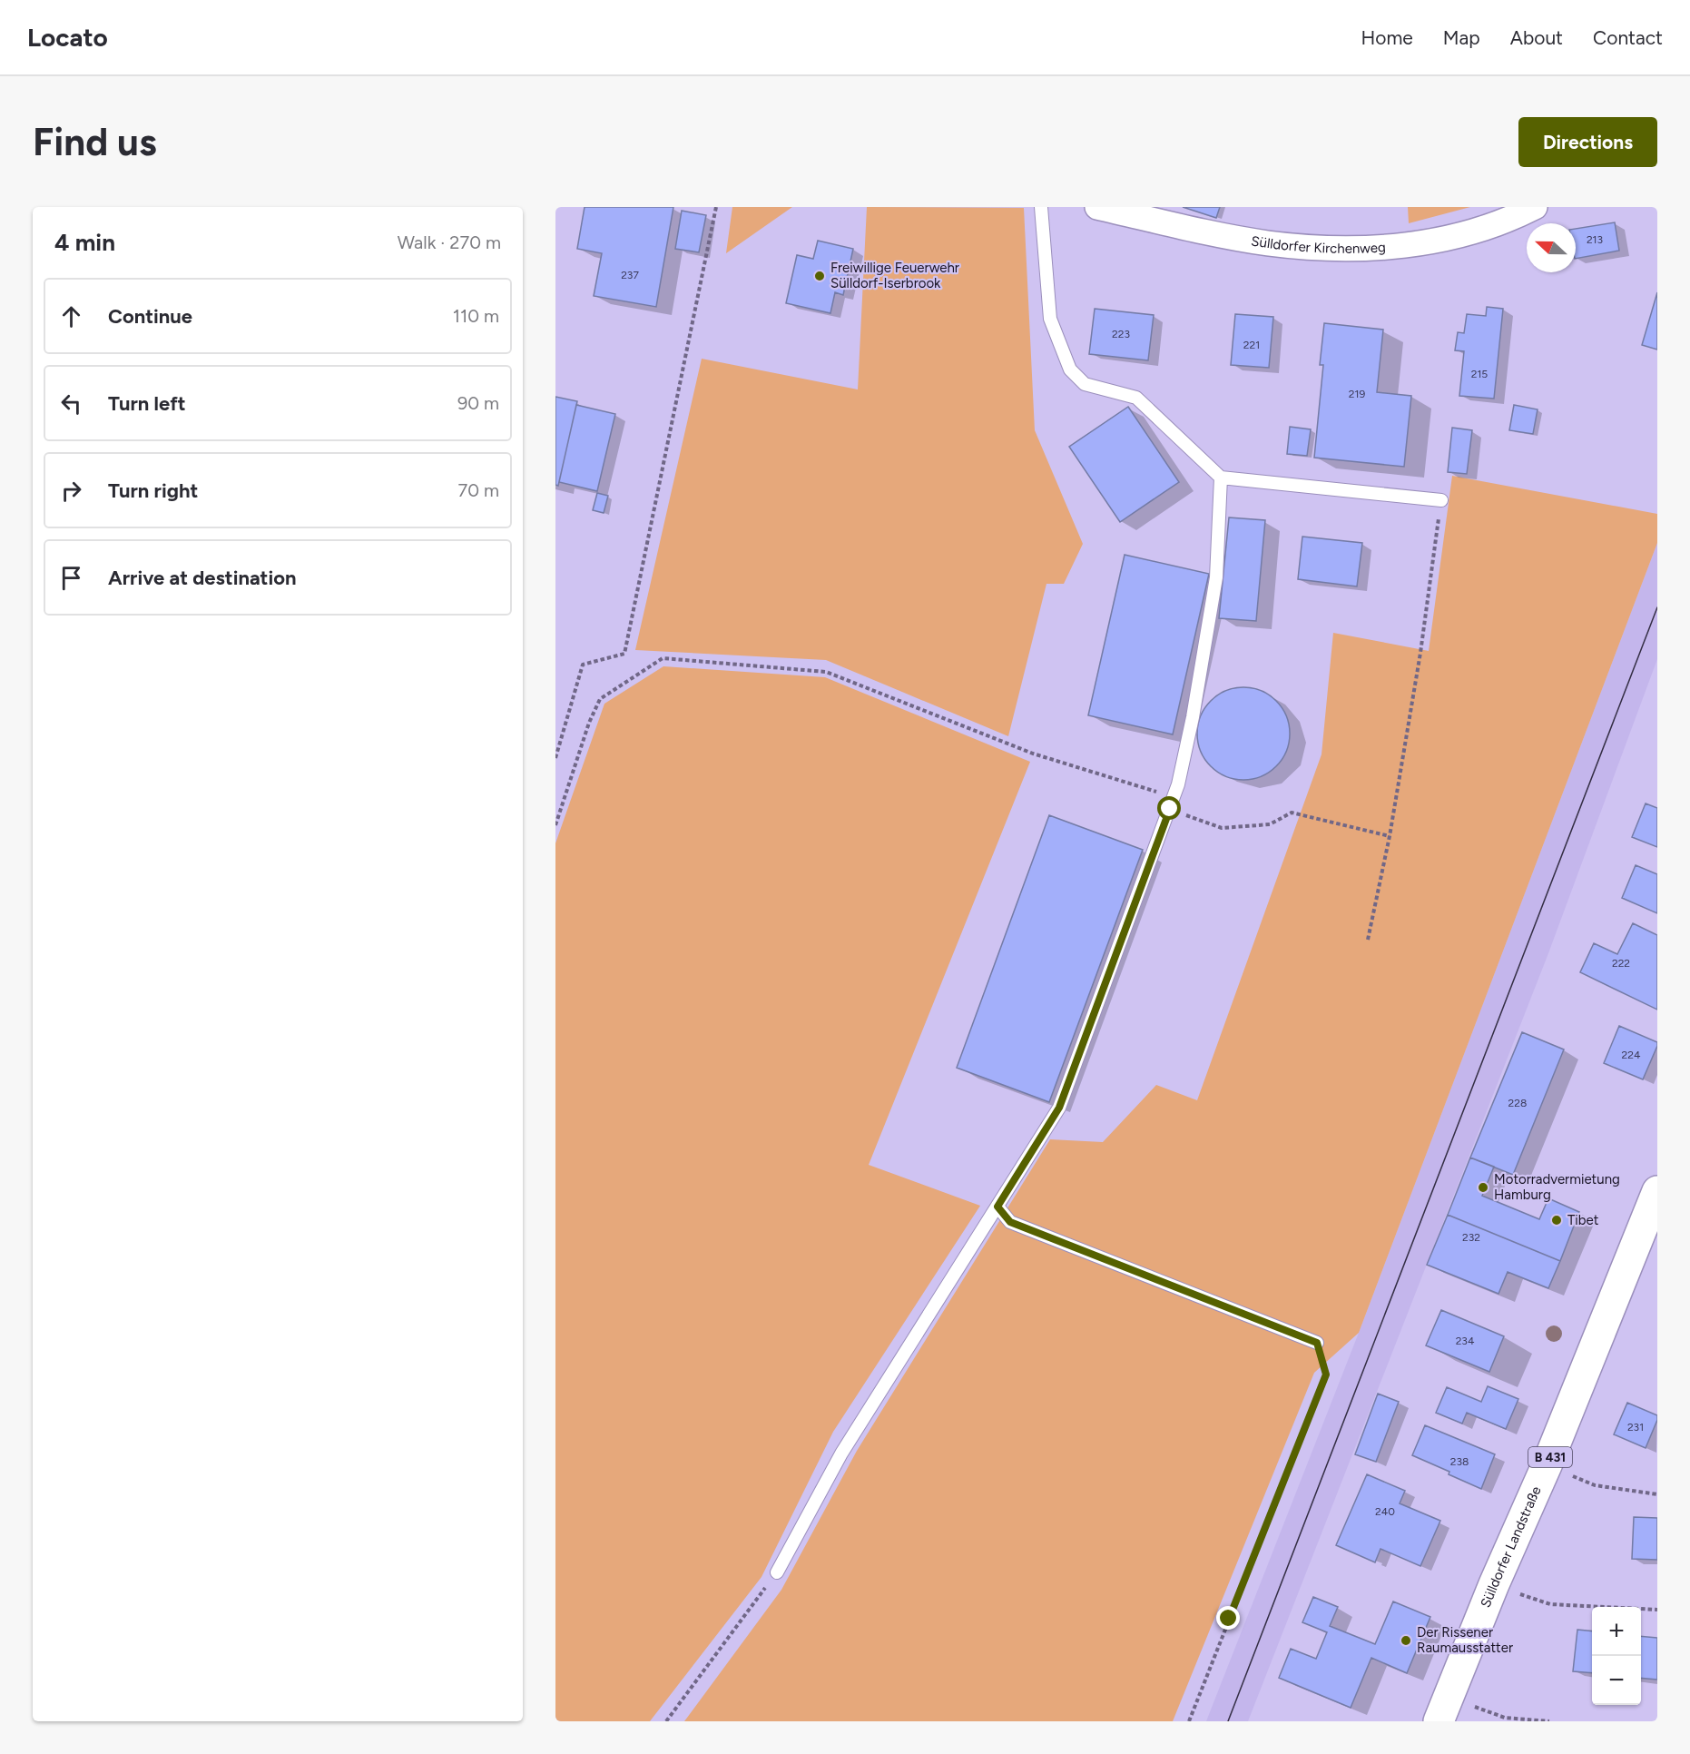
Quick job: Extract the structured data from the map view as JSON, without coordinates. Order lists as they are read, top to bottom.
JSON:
{
  "streets": {
    "main road": ["B 431", "Sülldorfer Landstraße"],
    "street": ["Sülldorfer Kirchenweg"]
  },
  "places": [
    "Freiwillige Feuerwehr Sülldorf-Iserbrook",
    "Motorradvermietung Hamburg",
    "Tibet",
    "Der Rissener Raumausstatter"
  ],
  "house_numbers": [
    "213",
    "237",
    "223",
    "221",
    "215",
    "219",
    "222",
    "224",
    "228",
    "232",
    "234",
    "231",
    "238",
    "240"
  ],
  "north": "left",
  "page": {
    "header": "Locato",
    "nav": [
      "Home",
      "Map",
      "About",
      "Contact"
    ],
    "buttons": "Directions",
    "title": "Find us",
    "heading": ["4 min", "Walk · 270 m"],
    "list": [
      ["Continue", "110 m"],
      ["Turn left", "90 m"],
      ["Turn right", "70 m"],
      "Arrive at destination"
    ],
    "map_buttons": ["+", "−"]
  }
}
